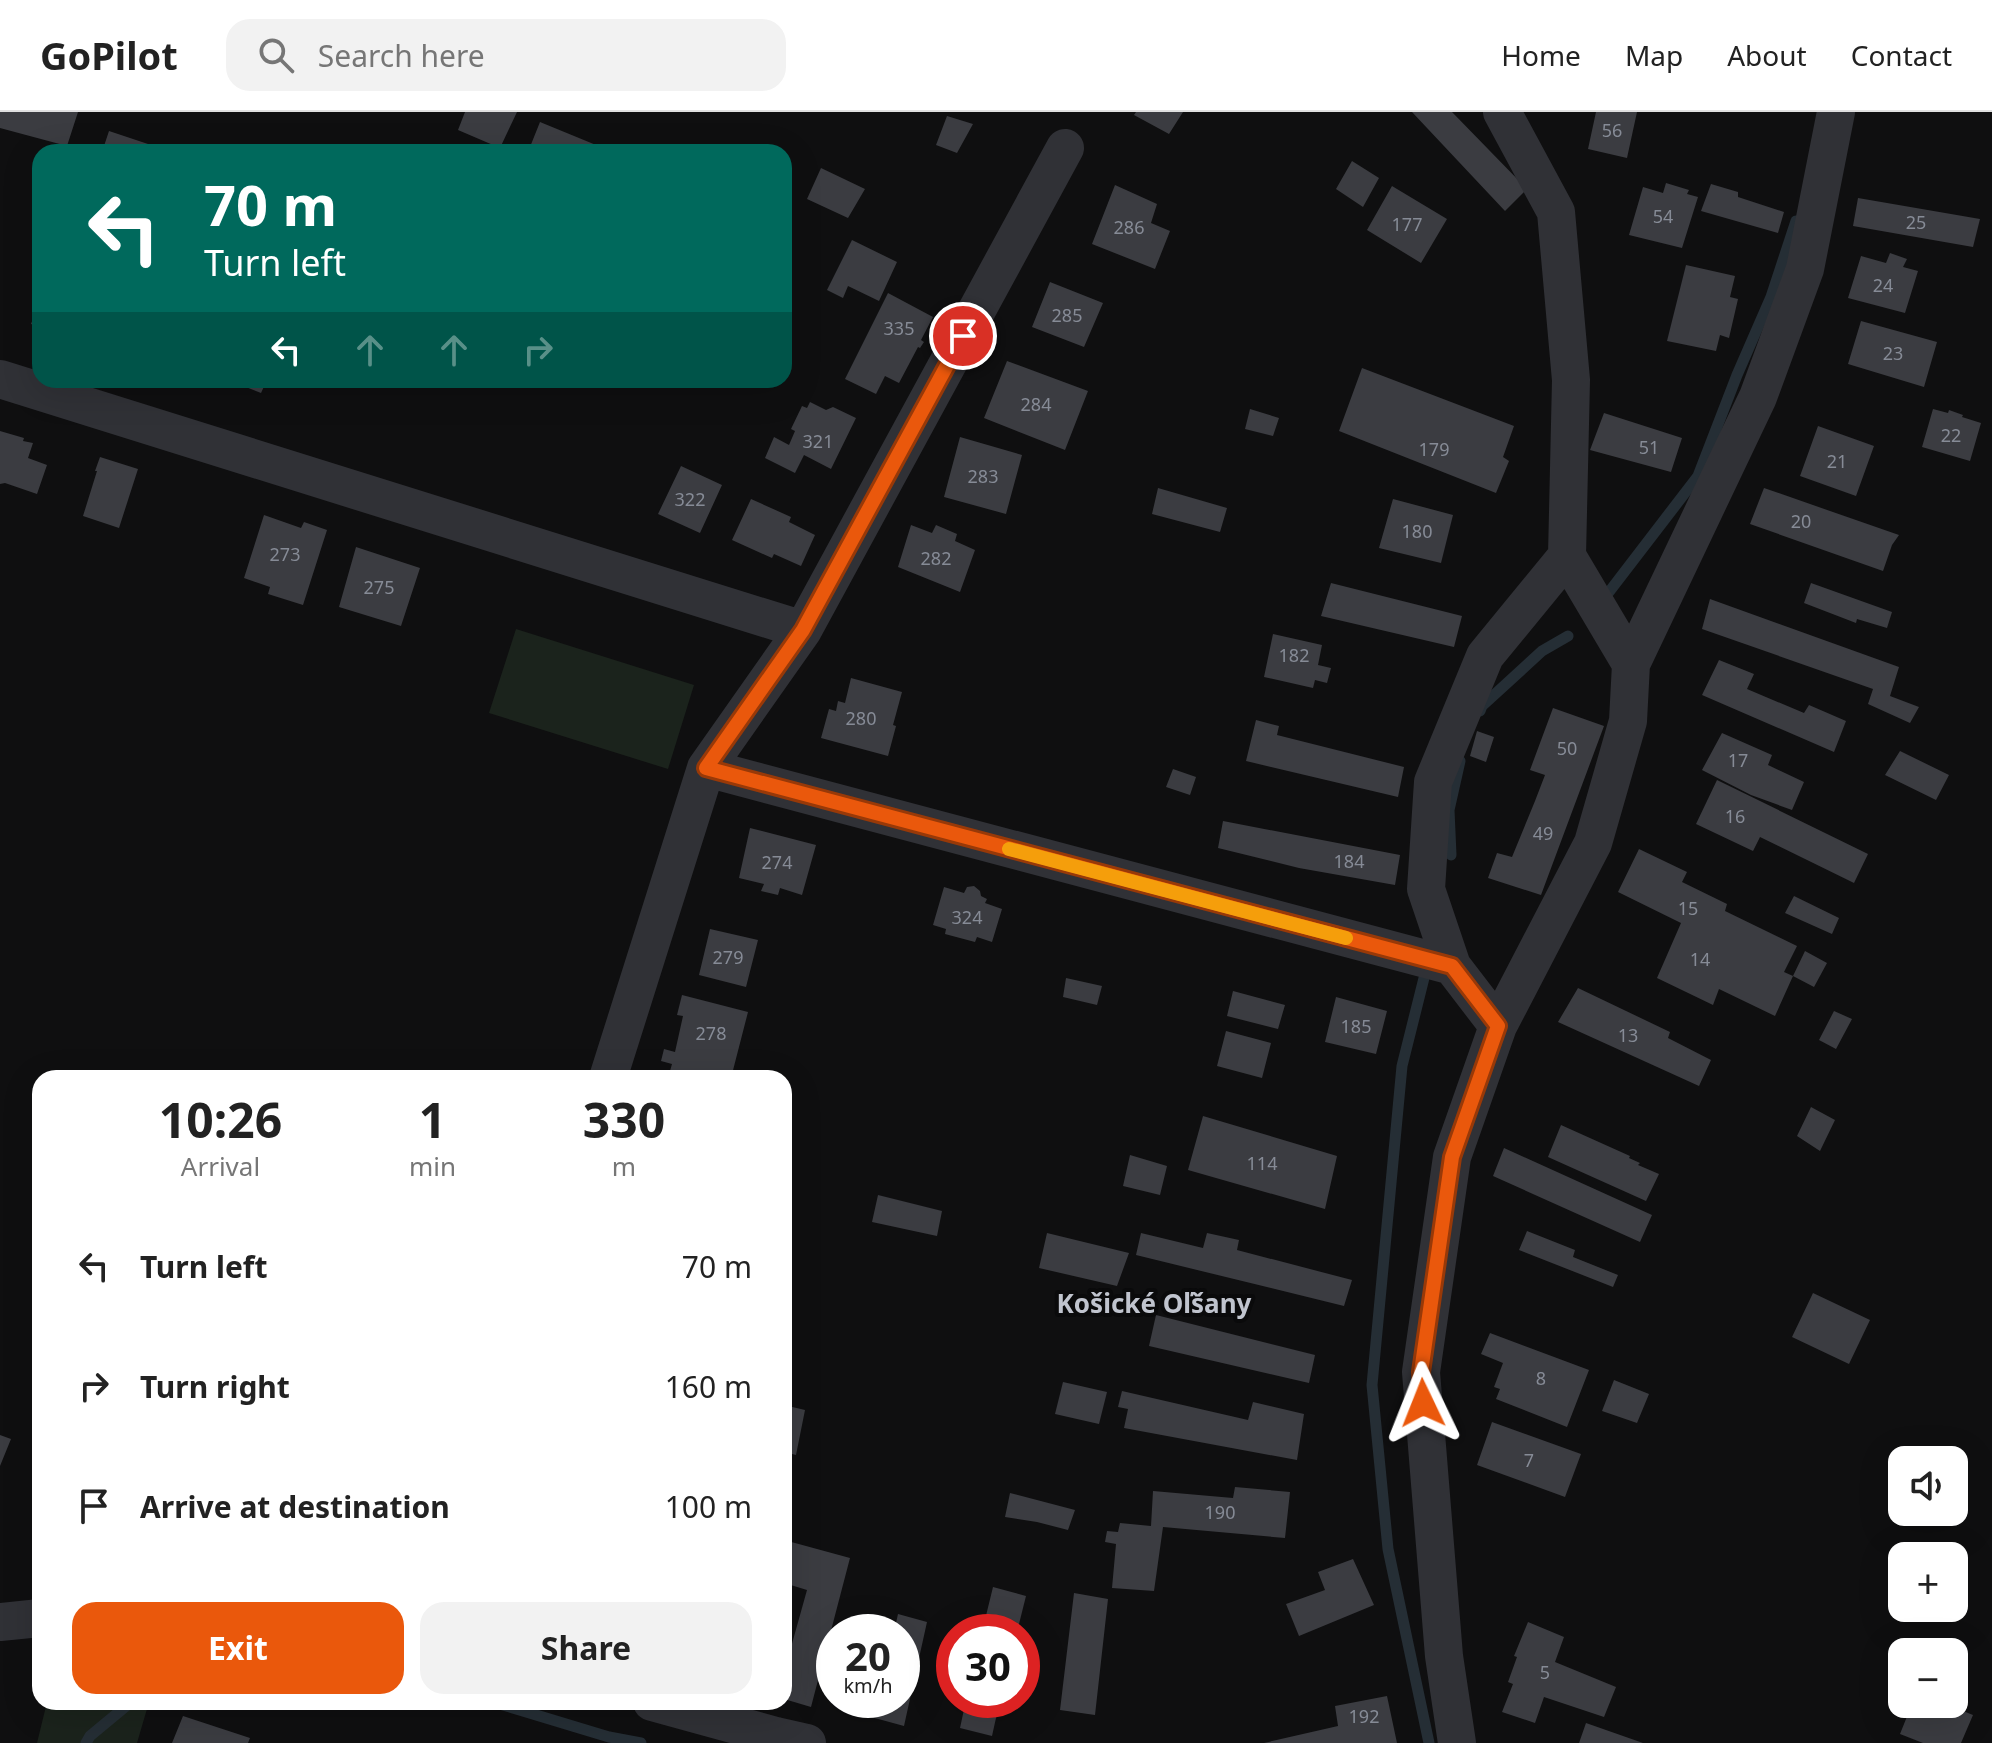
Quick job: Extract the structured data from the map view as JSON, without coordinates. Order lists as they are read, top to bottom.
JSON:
{
  "districts": ["Košické Oľšany"],
  "house_numbers": [
    "56",
    "54",
    "25",
    "177",
    "286",
    "24",
    "285",
    "335",
    "23",
    "284",
    "22",
    "321",
    "51",
    "179",
    "21",
    "283",
    "322",
    "20",
    "180",
    "273",
    "282",
    "275",
    "182",
    "280",
    "50",
    "17",
    "16",
    "49",
    "184",
    "274",
    "15",
    "324",
    "279",
    "14",
    "185",
    "278",
    "13",
    "114",
    "8",
    "7",
    "190",
    "5",
    "192"
  ],
  "page": {
    "header": "GoPilot",
    "search": "Search here",
    "nav": [
      "Home",
      "Map",
      "About",
      "Contact"
    ],
    "turn": ["70 m", "Turn left"],
    "eta": [
      "10:26",
      "Arrival",
      "1",
      "min",
      "330",
      "m"
    ],
    "list": [
      {
        "name": "Turn left",
        "value": "70 m"
      },
      {
        "name": "Turn right",
        "value": "160 m"
      },
      {
        "name": "Arrive at destination",
        "value": "100 m"
      }
    ],
    "map_buttons": ["+", "−"],
    "buttons": ["Exit", "Share"],
    "speed": "20 km/h",
    "limit": "30"
  }
}
